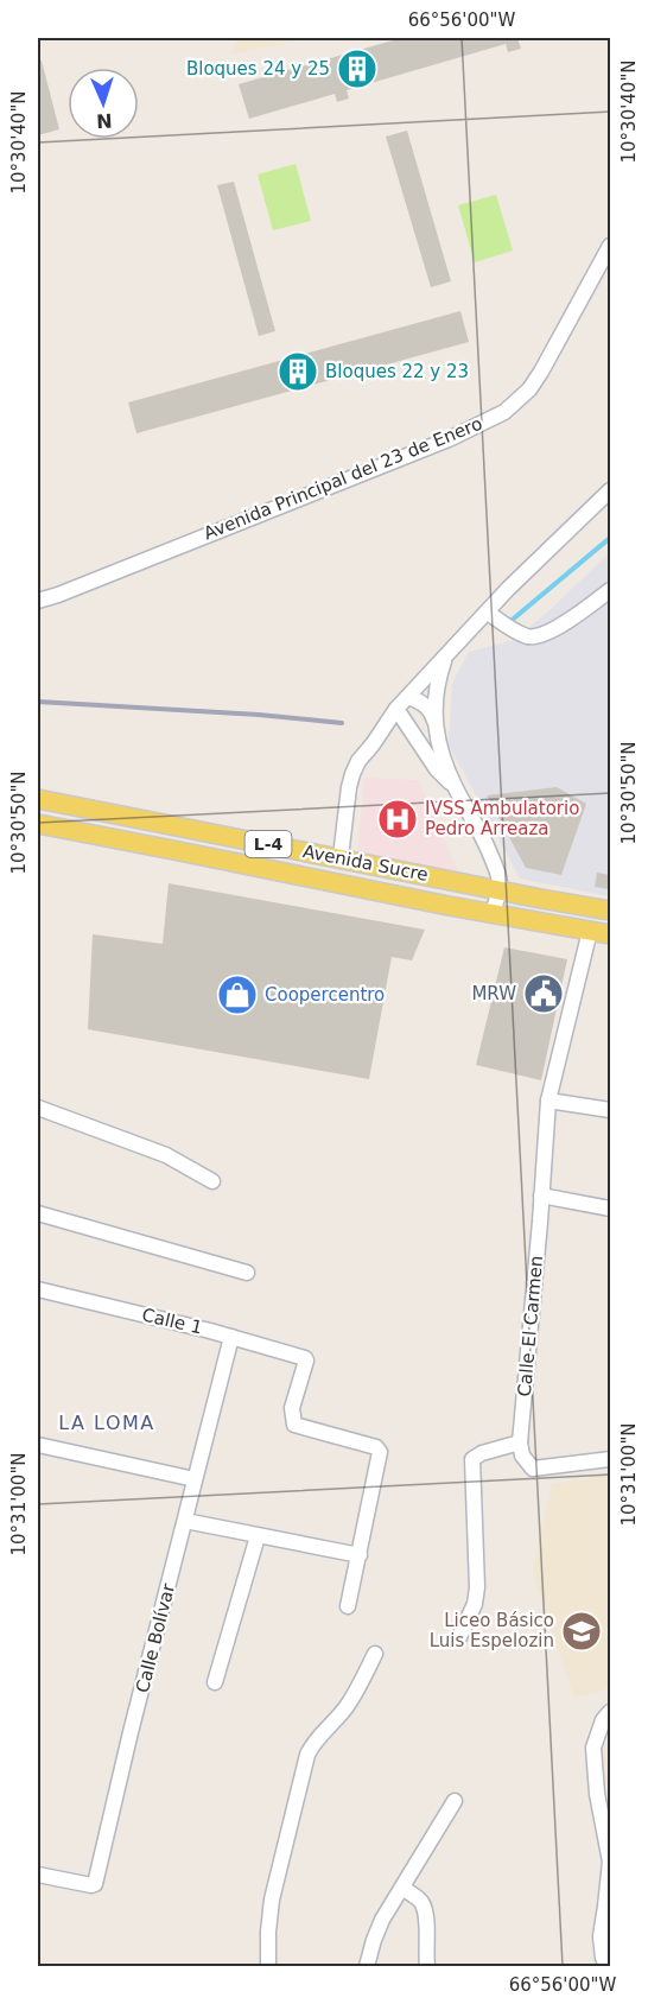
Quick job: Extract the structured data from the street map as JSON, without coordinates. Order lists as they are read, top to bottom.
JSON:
{
  "streets": {
    "main road": ["L-4", "Avenida Sucre"],
    "street": [
      "Avenida Principal del 23 de Enero",
      "Calle 1",
      "Calle El Carmen",
      "Calle Bolívar"
    ]
  },
  "crossings": [
    ["Avenida Sucre", "Calle El Carmen"],
    ["Calle 1", "Calle Bolívar"]
  ],
  "districts": ["LA LOMA"],
  "places": {
    "building": ["Bloques 24 y 25", "Bloques 22 y 23"],
    "hospital": ["IVSS Ambulatorio Pedro Arreaza"],
    "public building": ["MRW"],
    "shop": ["Coopercentro"],
    "school or university": ["Liceo Básico Luis Espelozin"]
  },
  "north": "bottom",
  "coordinates": [
    "66°56'00\"W",
    "10°30'40\"N",
    "10°30'50\"N",
    "10°31'00\"N"
  ]
}
